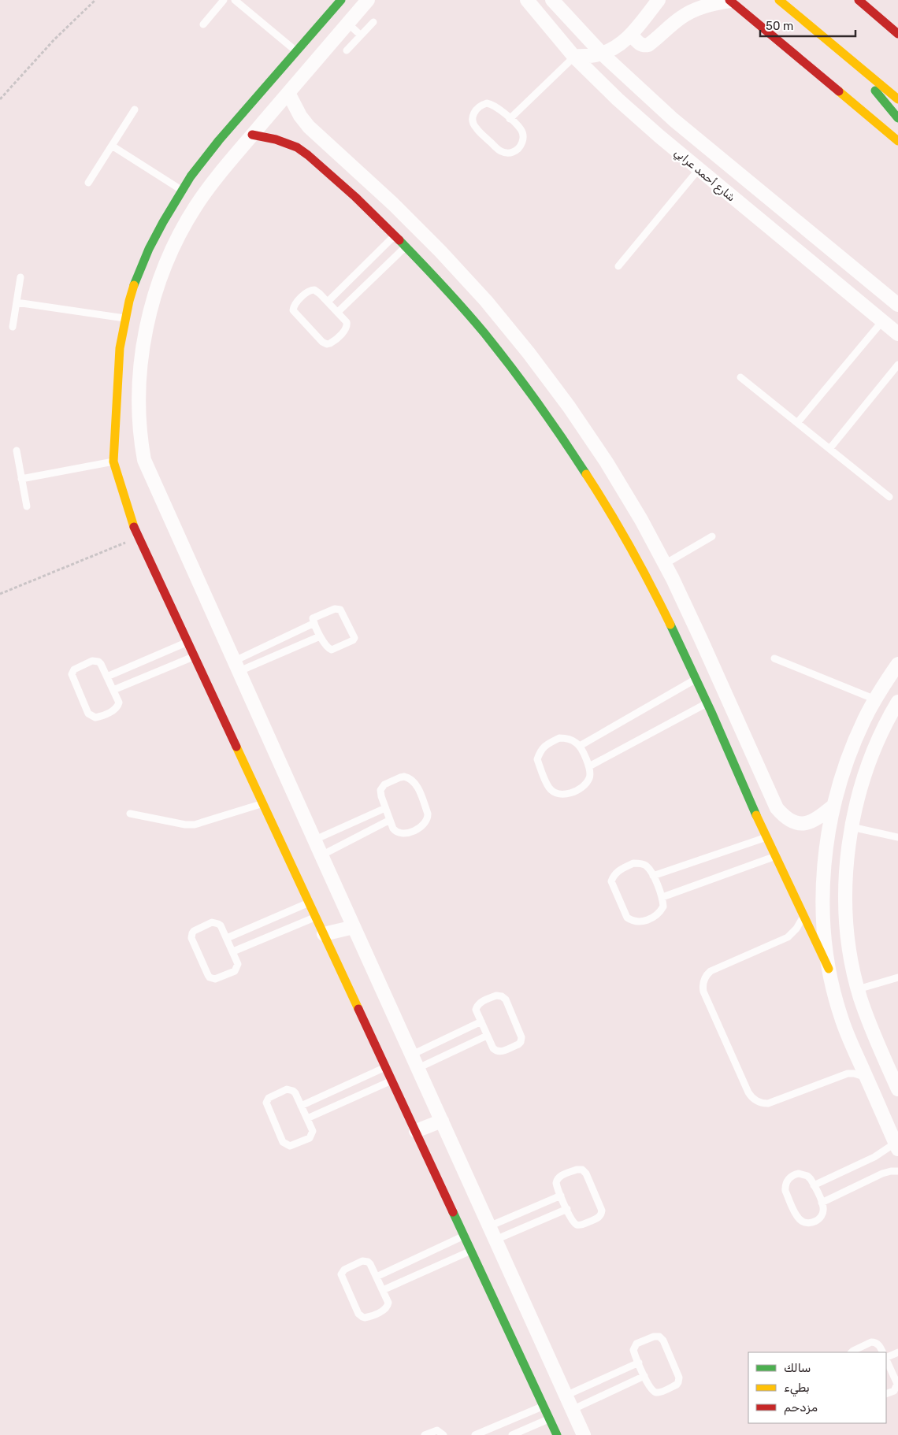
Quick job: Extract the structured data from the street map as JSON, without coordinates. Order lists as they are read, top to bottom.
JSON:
{
  "streets": {
    "street": ["شارع أحمد عرابي"]
  },
  "legend": ["سالك", "بطيء", "مزدحم"],
  "scale_bar": "50 m"
}
